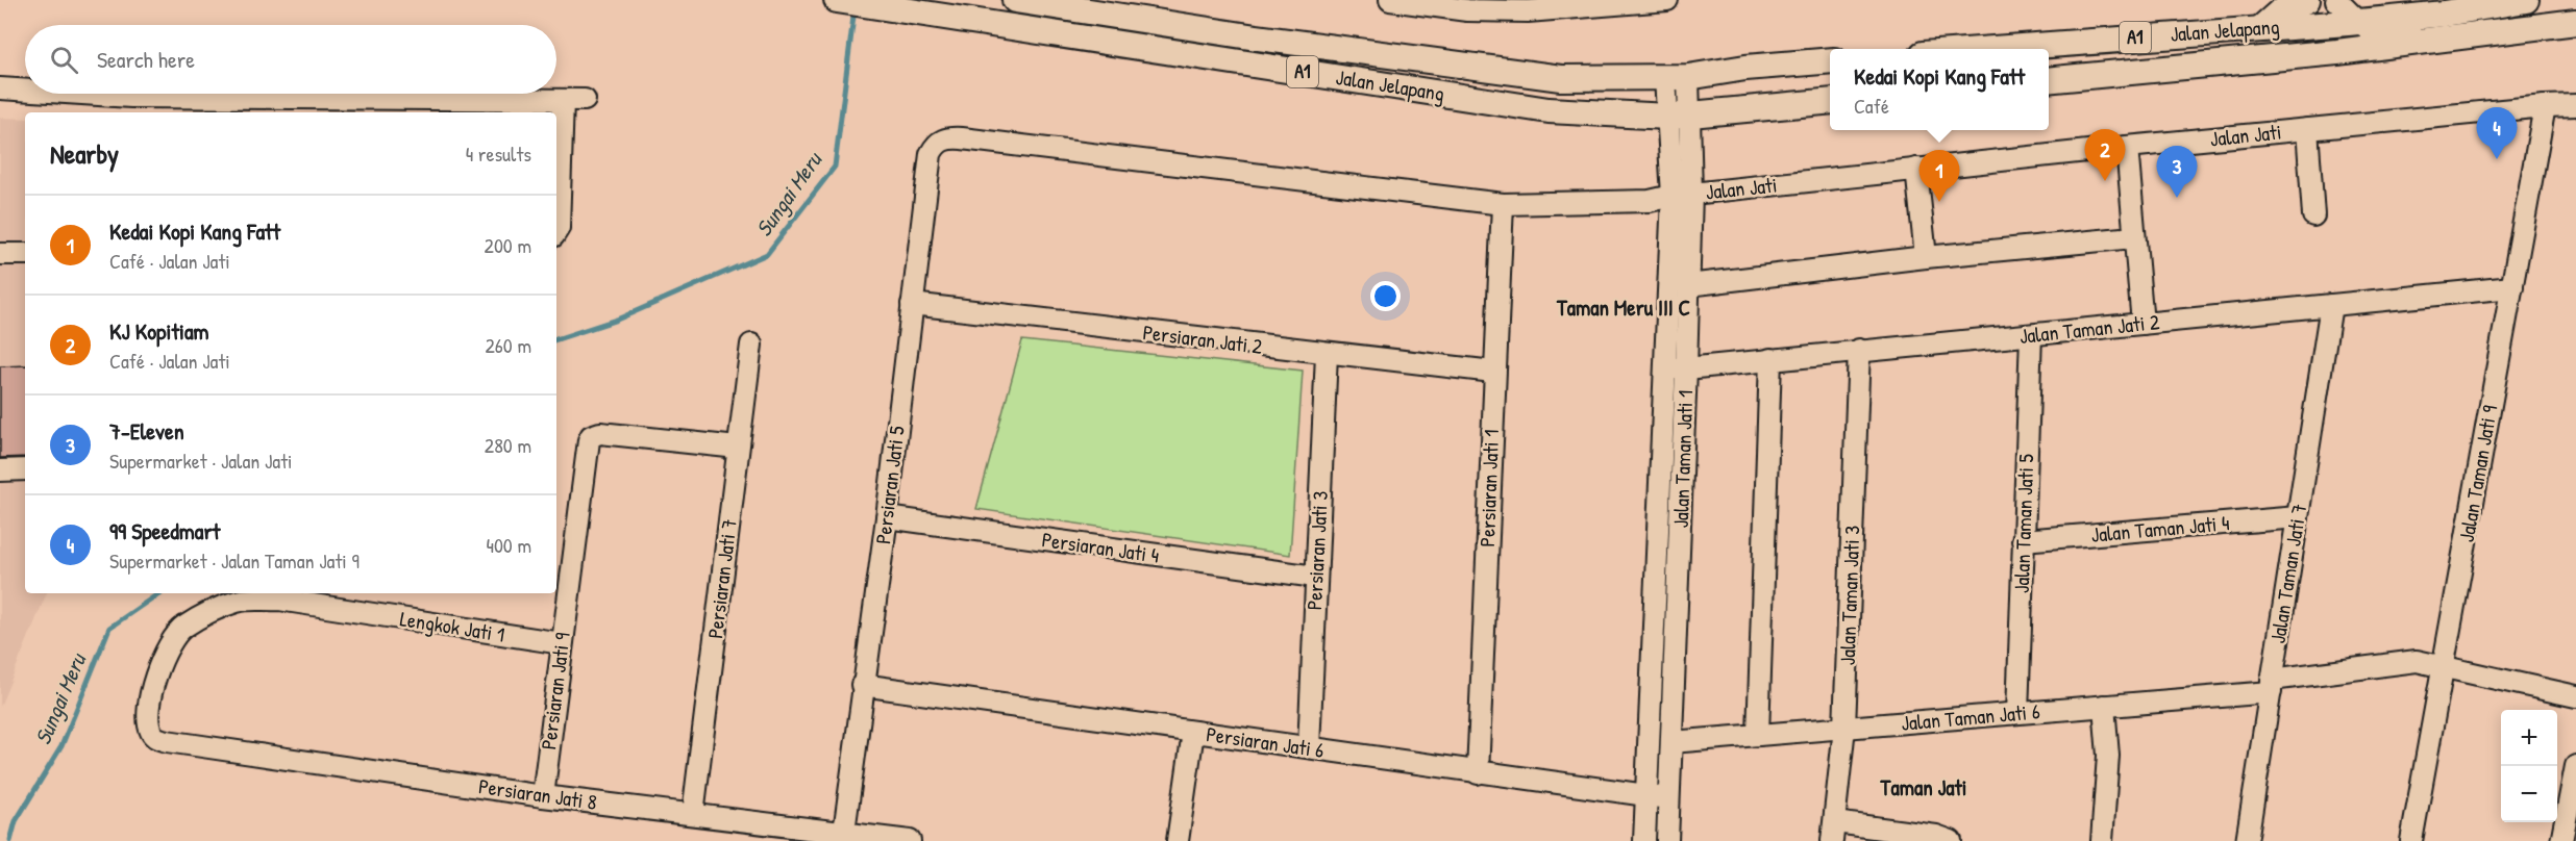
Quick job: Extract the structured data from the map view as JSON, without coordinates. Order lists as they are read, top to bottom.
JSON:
{
  "streets": {
    "main road": ["Jalan Jelapang", "A1"],
    "street": [
      "Jalan Jati",
      "Jalan Taman Jati 2",
      "Persiaran Jati 2",
      "Jalan Taman Jati 1",
      "Jalan Taman Jati 9",
      "Persiaran Jati 5",
      "Persiaran Jati 1",
      "Jalan Taman Jati 5",
      "Jalan Taman Jati 4",
      "Persiaran Jati 4",
      "Persiaran Jati 3",
      "Jalan Taman Jati 7",
      "Persiaran Jati 7",
      "Jalan Taman Jati 3",
      "Lengkok Jati 1",
      "Persiaran Jati 9",
      "Jalan Taman Jati 6",
      "Persiaran Jati 6",
      "Persiaran Jati 8"
    ]
  },
  "crossings": [
    ["Jalan Jelapang", "Jalan Taman Jati 1"],
    ["Jalan Jati", "Jalan Taman Jati 1"],
    ["Jalan Jati", "Jalan Taman Jati 9"],
    ["Jalan Jati", "Persiaran Jati 5"],
    ["Jalan Jati", "Persiaran Jati 1"],
    ["Jalan Taman Jati 2", "Jalan Taman Jati 1"],
    ["Jalan Taman Jati 2", "Jalan Taman Jati 9"],
    ["Jalan Taman Jati 2", "Jalan Taman Jati 5"],
    ["Jalan Taman Jati 2", "Jalan Taman Jati 7"],
    ["Jalan Taman Jati 2", "Jalan Taman Jati 3"],
    ["Persiaran Jati 2", "Persiaran Jati 5"],
    ["Persiaran Jati 2", "Persiaran Jati 1"],
    ["Persiaran Jati 2", "Persiaran Jati 3"],
    ["Jalan Taman Jati 1", "Jalan Taman Jati 6"],
    ["Jalan Taman Jati 1", "Persiaran Jati 6"],
    ["Jalan Taman Jati 9", "Jalan Taman Jati 6"],
    ["Persiaran Jati 5", "Persiaran Jati 4"],
    ["Persiaran Jati 5", "Persiaran Jati 6"],
    ["Persiaran Jati 5", "Persiaran Jati 8"],
    ["Persiaran Jati 1", "Persiaran Jati 6"],
    ["Jalan Taman Jati 5", "Jalan Taman Jati 4"],
    ["Jalan Taman Jati 5", "Jalan Taman Jati 6"],
    ["Jalan Taman Jati 4", "Jalan Taman Jati 7"],
    ["Persiaran Jati 4", "Persiaran Jati 3"],
    ["Persiaran Jati 3", "Persiaran Jati 6"],
    ["Jalan Taman Jati 7", "Jalan Taman Jati 6"],
    ["Persiaran Jati 7", "Persiaran Jati 9"],
    ["Persiaran Jati 7", "Persiaran Jati 8"],
    ["Jalan Taman Jati 3", "Jalan Taman Jati 6"],
    ["Lengkok Jati 1", "Persiaran Jati 9"],
    ["Lengkok Jati 1", "Persiaran Jati 8"],
    ["Persiaran Jati 9", "Persiaran Jati 8"]
  ],
  "districts": ["Taman Meru III C", "Taman Jati"],
  "water": ["Sungai Meru"],
  "page": {
    "search": "Search here",
    "popup": ["Kedai Kopi Kang Fatt", "Café"],
    "pins": [
      "4",
      "2",
      "3",
      "1"
    ],
    "heading": ["Nearby", "4 results"],
    "list": [
      {
        "mark": "1",
        "name": "Kedai Kopi Kang Fatt",
        "note": "Café · Jalan Jati",
        "value": "200 m"
      },
      {
        "mark": "2",
        "name": "KJ Kopitiam",
        "note": "Café · Jalan Jati",
        "value": "260 m"
      },
      {
        "mark": "3",
        "name": "7-Eleven",
        "note": "Supermarket · Jalan Jati",
        "value": "280 m"
      },
      {
        "mark": "4",
        "name": "99 Speedmart",
        "note": "Supermarket · Jalan Taman Jati 9",
        "value": "400 m"
      }
    ],
    "map_buttons": ["+", "−"]
  }
}
